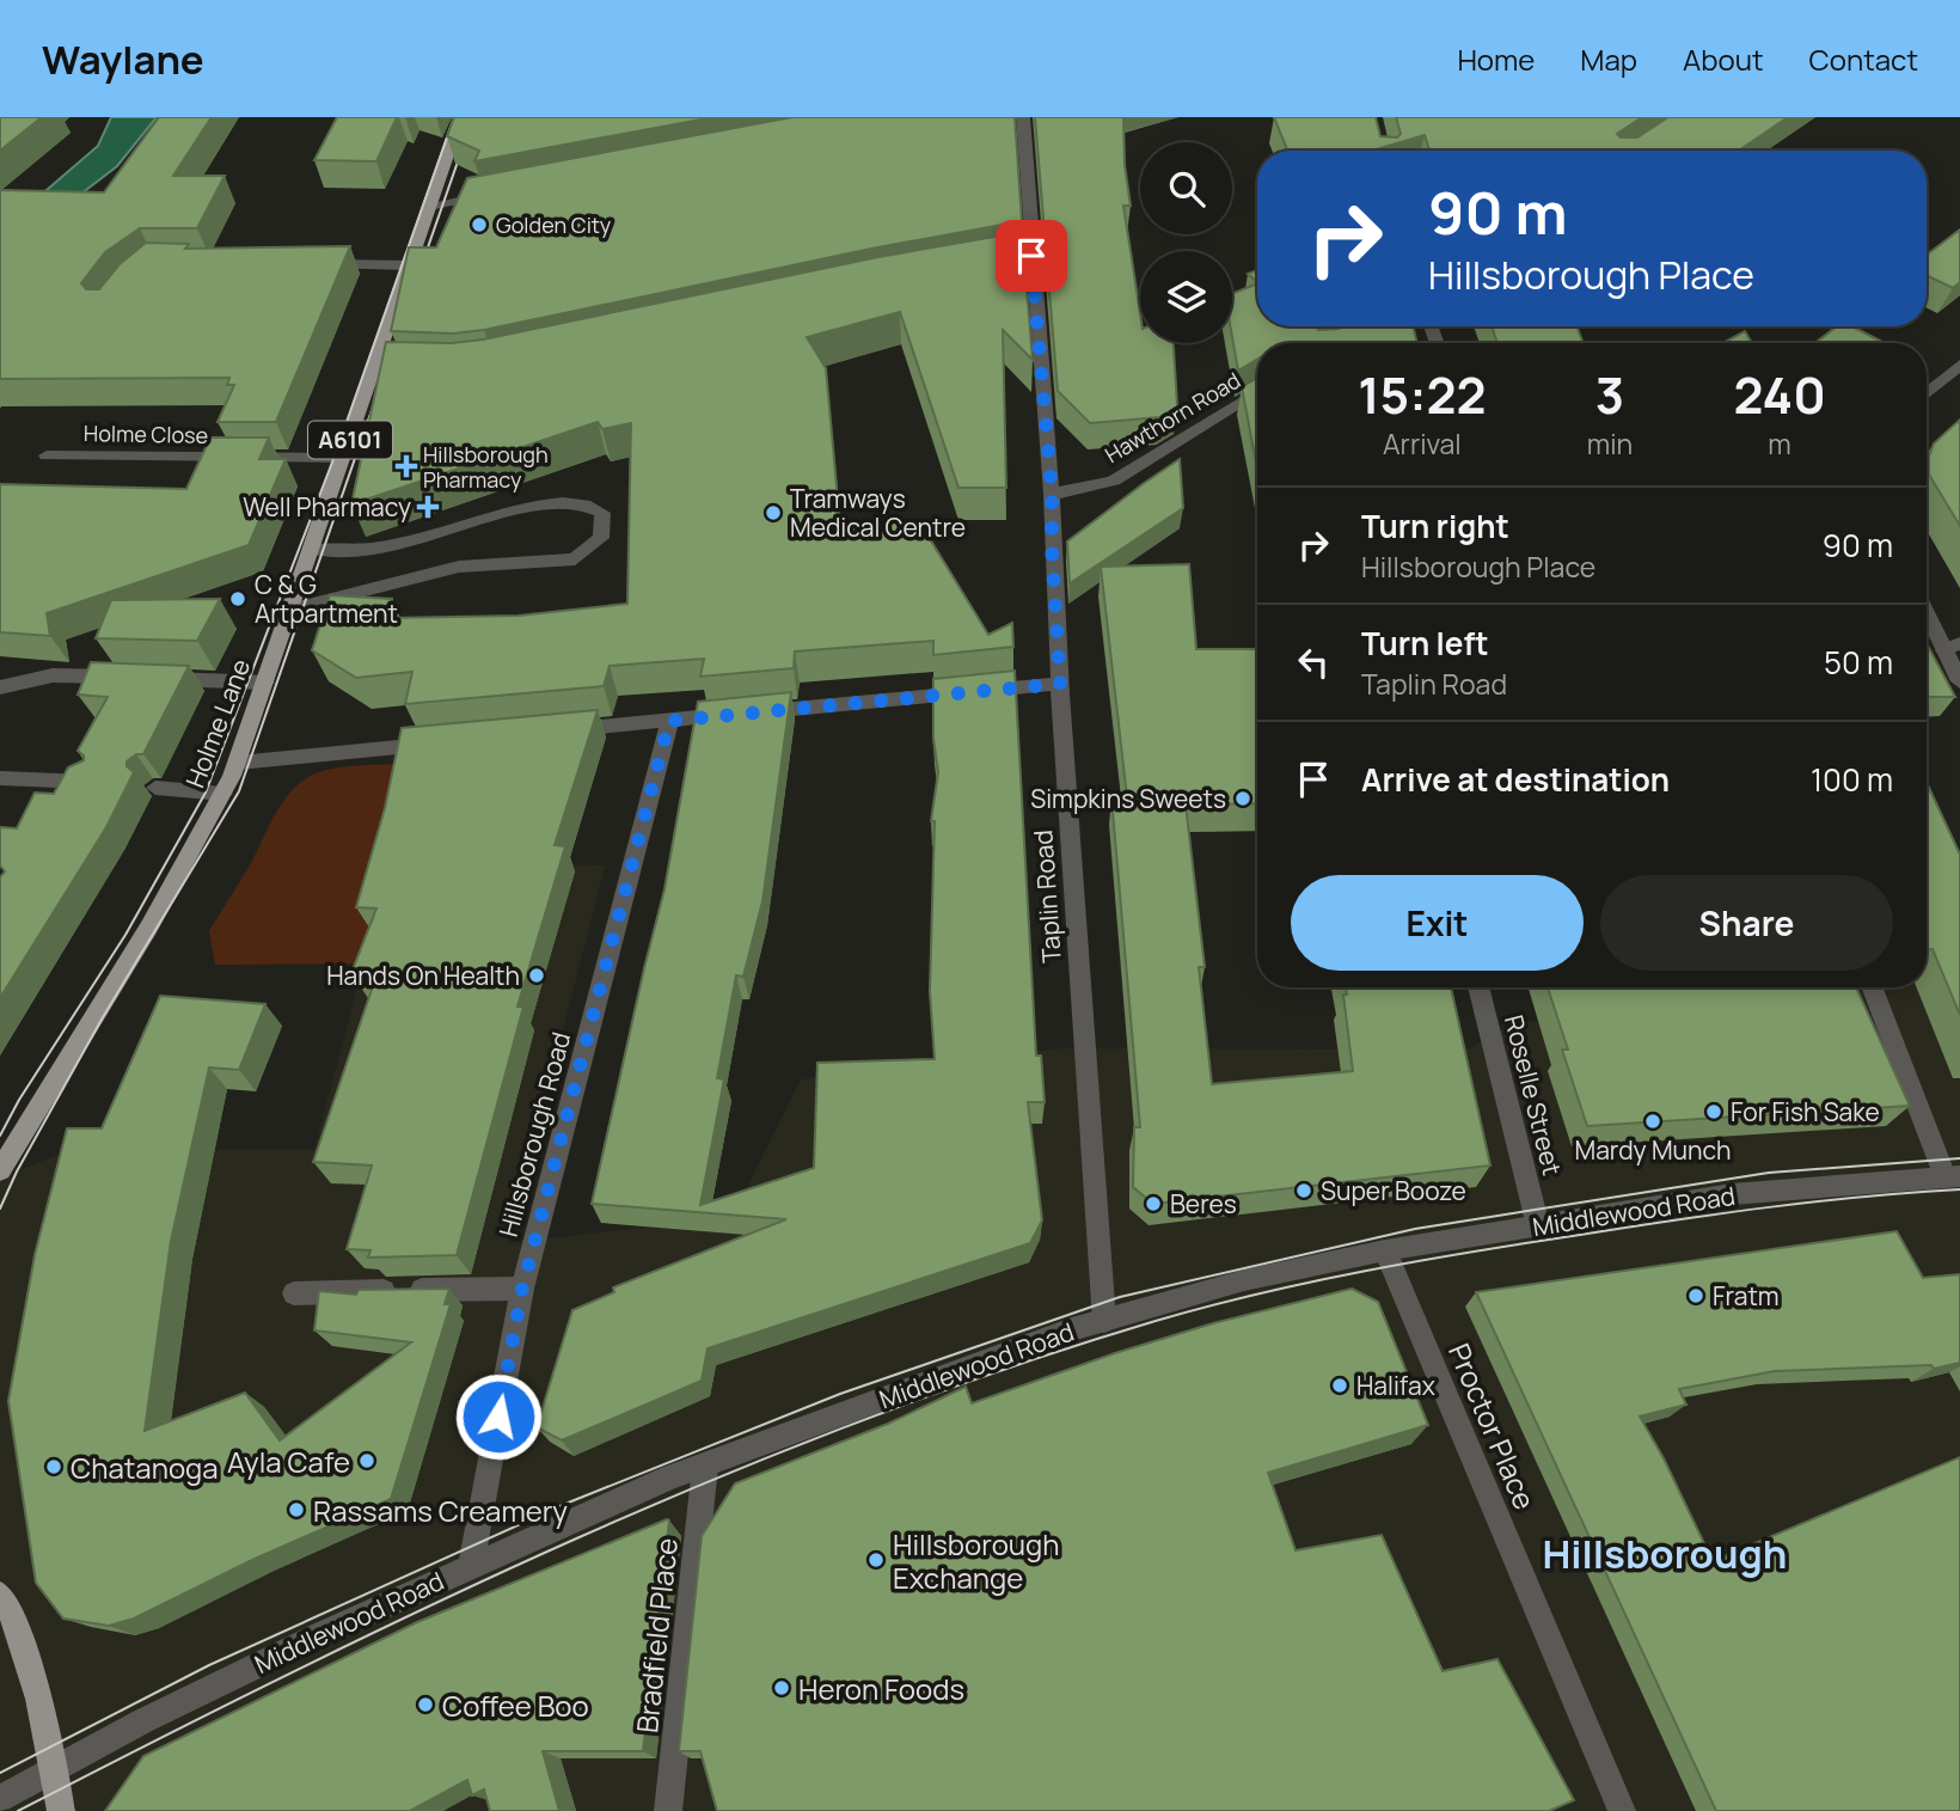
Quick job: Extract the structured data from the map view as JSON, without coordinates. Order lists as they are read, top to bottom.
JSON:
{
  "streets": {
    "main road": ["A6101", "Holme Lane"],
    "street": [
      "Hawthorn Road",
      "Holme Close",
      "Taplin Road",
      "Roselle Street",
      "Hillsborough Road",
      "Middlewood Road",
      "Proctor Place",
      "Bradfield Place"
    ]
  },
  "crossings": [
    ["Hawthorn Road", "Taplin Road"],
    ["Holme Close", "Holme Lane"],
    ["Taplin Road", "Middlewood Road"],
    ["Roselle Street", "Middlewood Road"],
    ["Hillsborough Road", "Middlewood Road"],
    ["Middlewood Road", "Proctor Place"],
    ["Middlewood Road", "Bradfield Place"]
  ],
  "districts": ["Hillsborough"],
  "places": {
    "other": [
      "Golden City",
      "Tramways Medical Centre",
      "C & G Artpartment",
      "Simpkins Sweets",
      "Hands On Health",
      "For Fish Sake",
      "Mardy Munch",
      "Super Booze",
      "Beres",
      "Fratm",
      "Halifax",
      "Ayla Cafe",
      "Chatanoga",
      "Rassams Creamery",
      "Hillsborough Exchange",
      "Heron Foods",
      "Coffee Boo"
    ],
    "health": ["Hillsborough Pharmacy", "Well Pharmacy"]
  },
  "page": {
    "header": "Waylane",
    "nav": [
      "Home",
      "Map",
      "About",
      "Contact"
    ],
    "turn": ["90 m", "Hillsborough Place"],
    "eta": [
      "15:22",
      "Arrival",
      "3",
      "min",
      "240",
      "m"
    ],
    "list": [
      {
        "name": "Turn right",
        "note": "Hillsborough Place",
        "value": "90 m"
      },
      {
        "name": "Turn left",
        "note": "Taplin Road",
        "value": "50 m"
      },
      {
        "name": "Arrive at destination",
        "value": "100 m"
      }
    ],
    "buttons": ["Exit", "Share"]
  }
}
